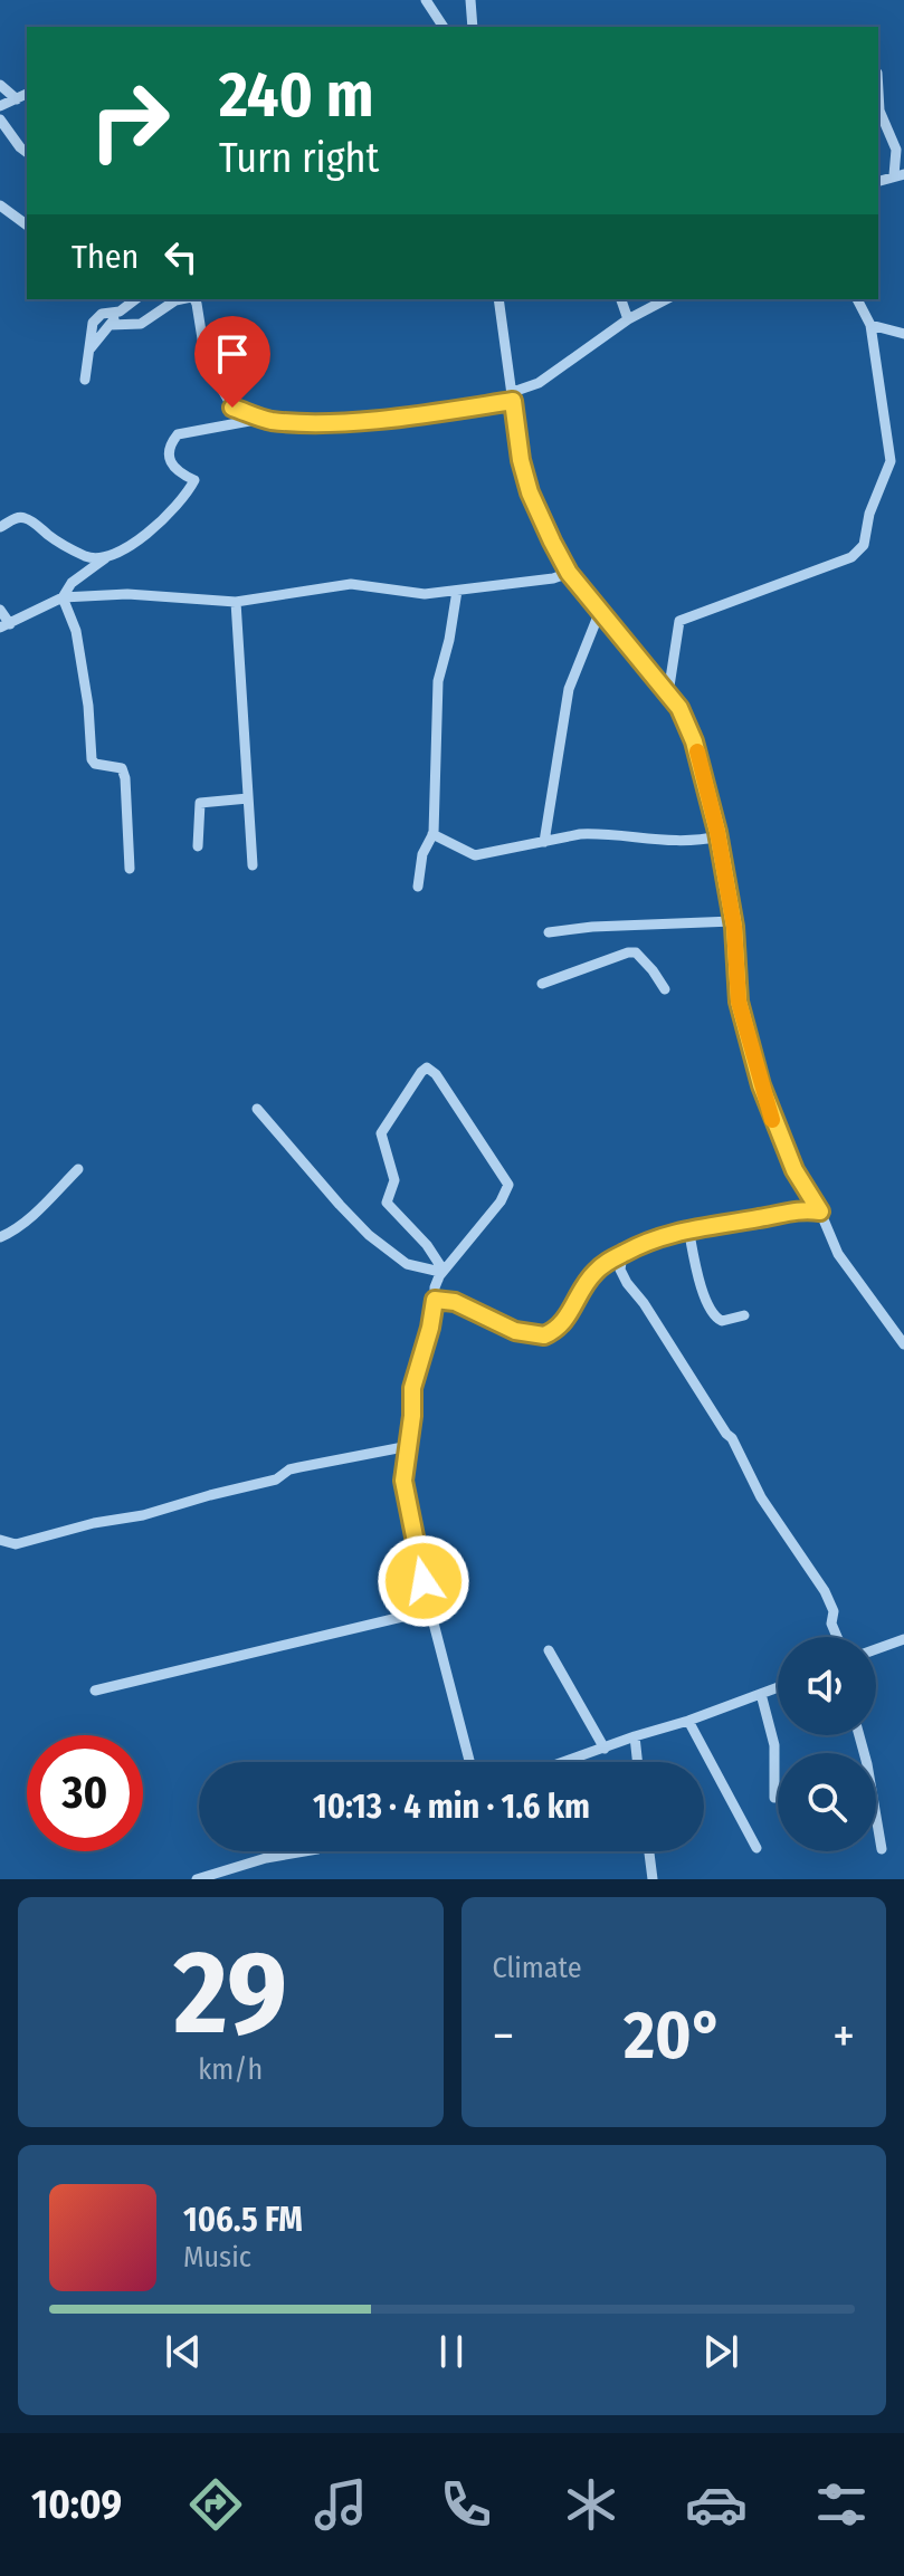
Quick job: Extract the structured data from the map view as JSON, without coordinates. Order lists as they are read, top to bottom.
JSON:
{
  "page": {
    "turn": ["240 m", "Turn right"],
    "then": "Then",
    "limit": "30",
    "trip": "10:13 · 4 min · 1.6 km",
    "tile": [
      ["29", "km/h"],
      "Climate"
    ],
    "heat": ["−", "20°", "+"],
    "song": ["106.5 FM", "Music"],
    "tabs": "10:09"
  }
}
